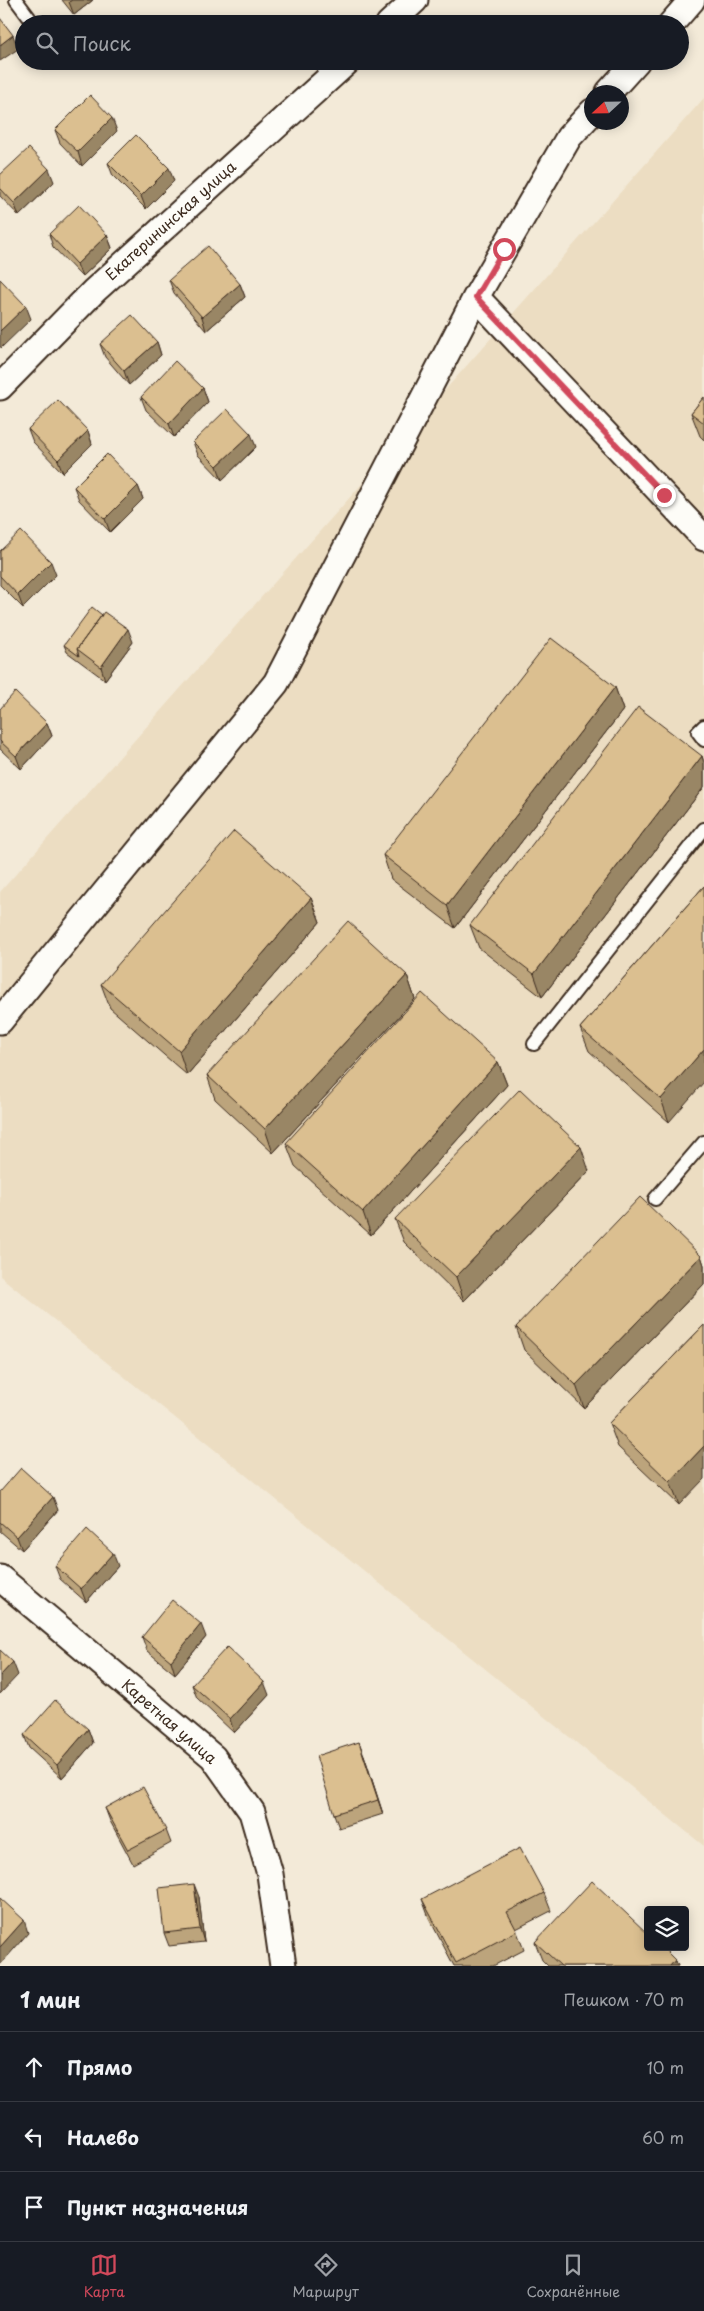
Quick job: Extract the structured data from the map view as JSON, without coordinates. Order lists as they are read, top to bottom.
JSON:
{
  "streets": {
    "street": ["Екатерининская улица", "Каретная улица"]
  },
  "north": "left",
  "page": {
    "search": "Поиск",
    "heading": ["1 мин", "Пешком · 70 m"],
    "list": [
      ["Прямо", "10 m"],
      ["Налево", "60 m"],
      "Пункт назначения"
    ],
    "nav": ["Карта", "Маршрут", "Сохранённые"]
  }
}
